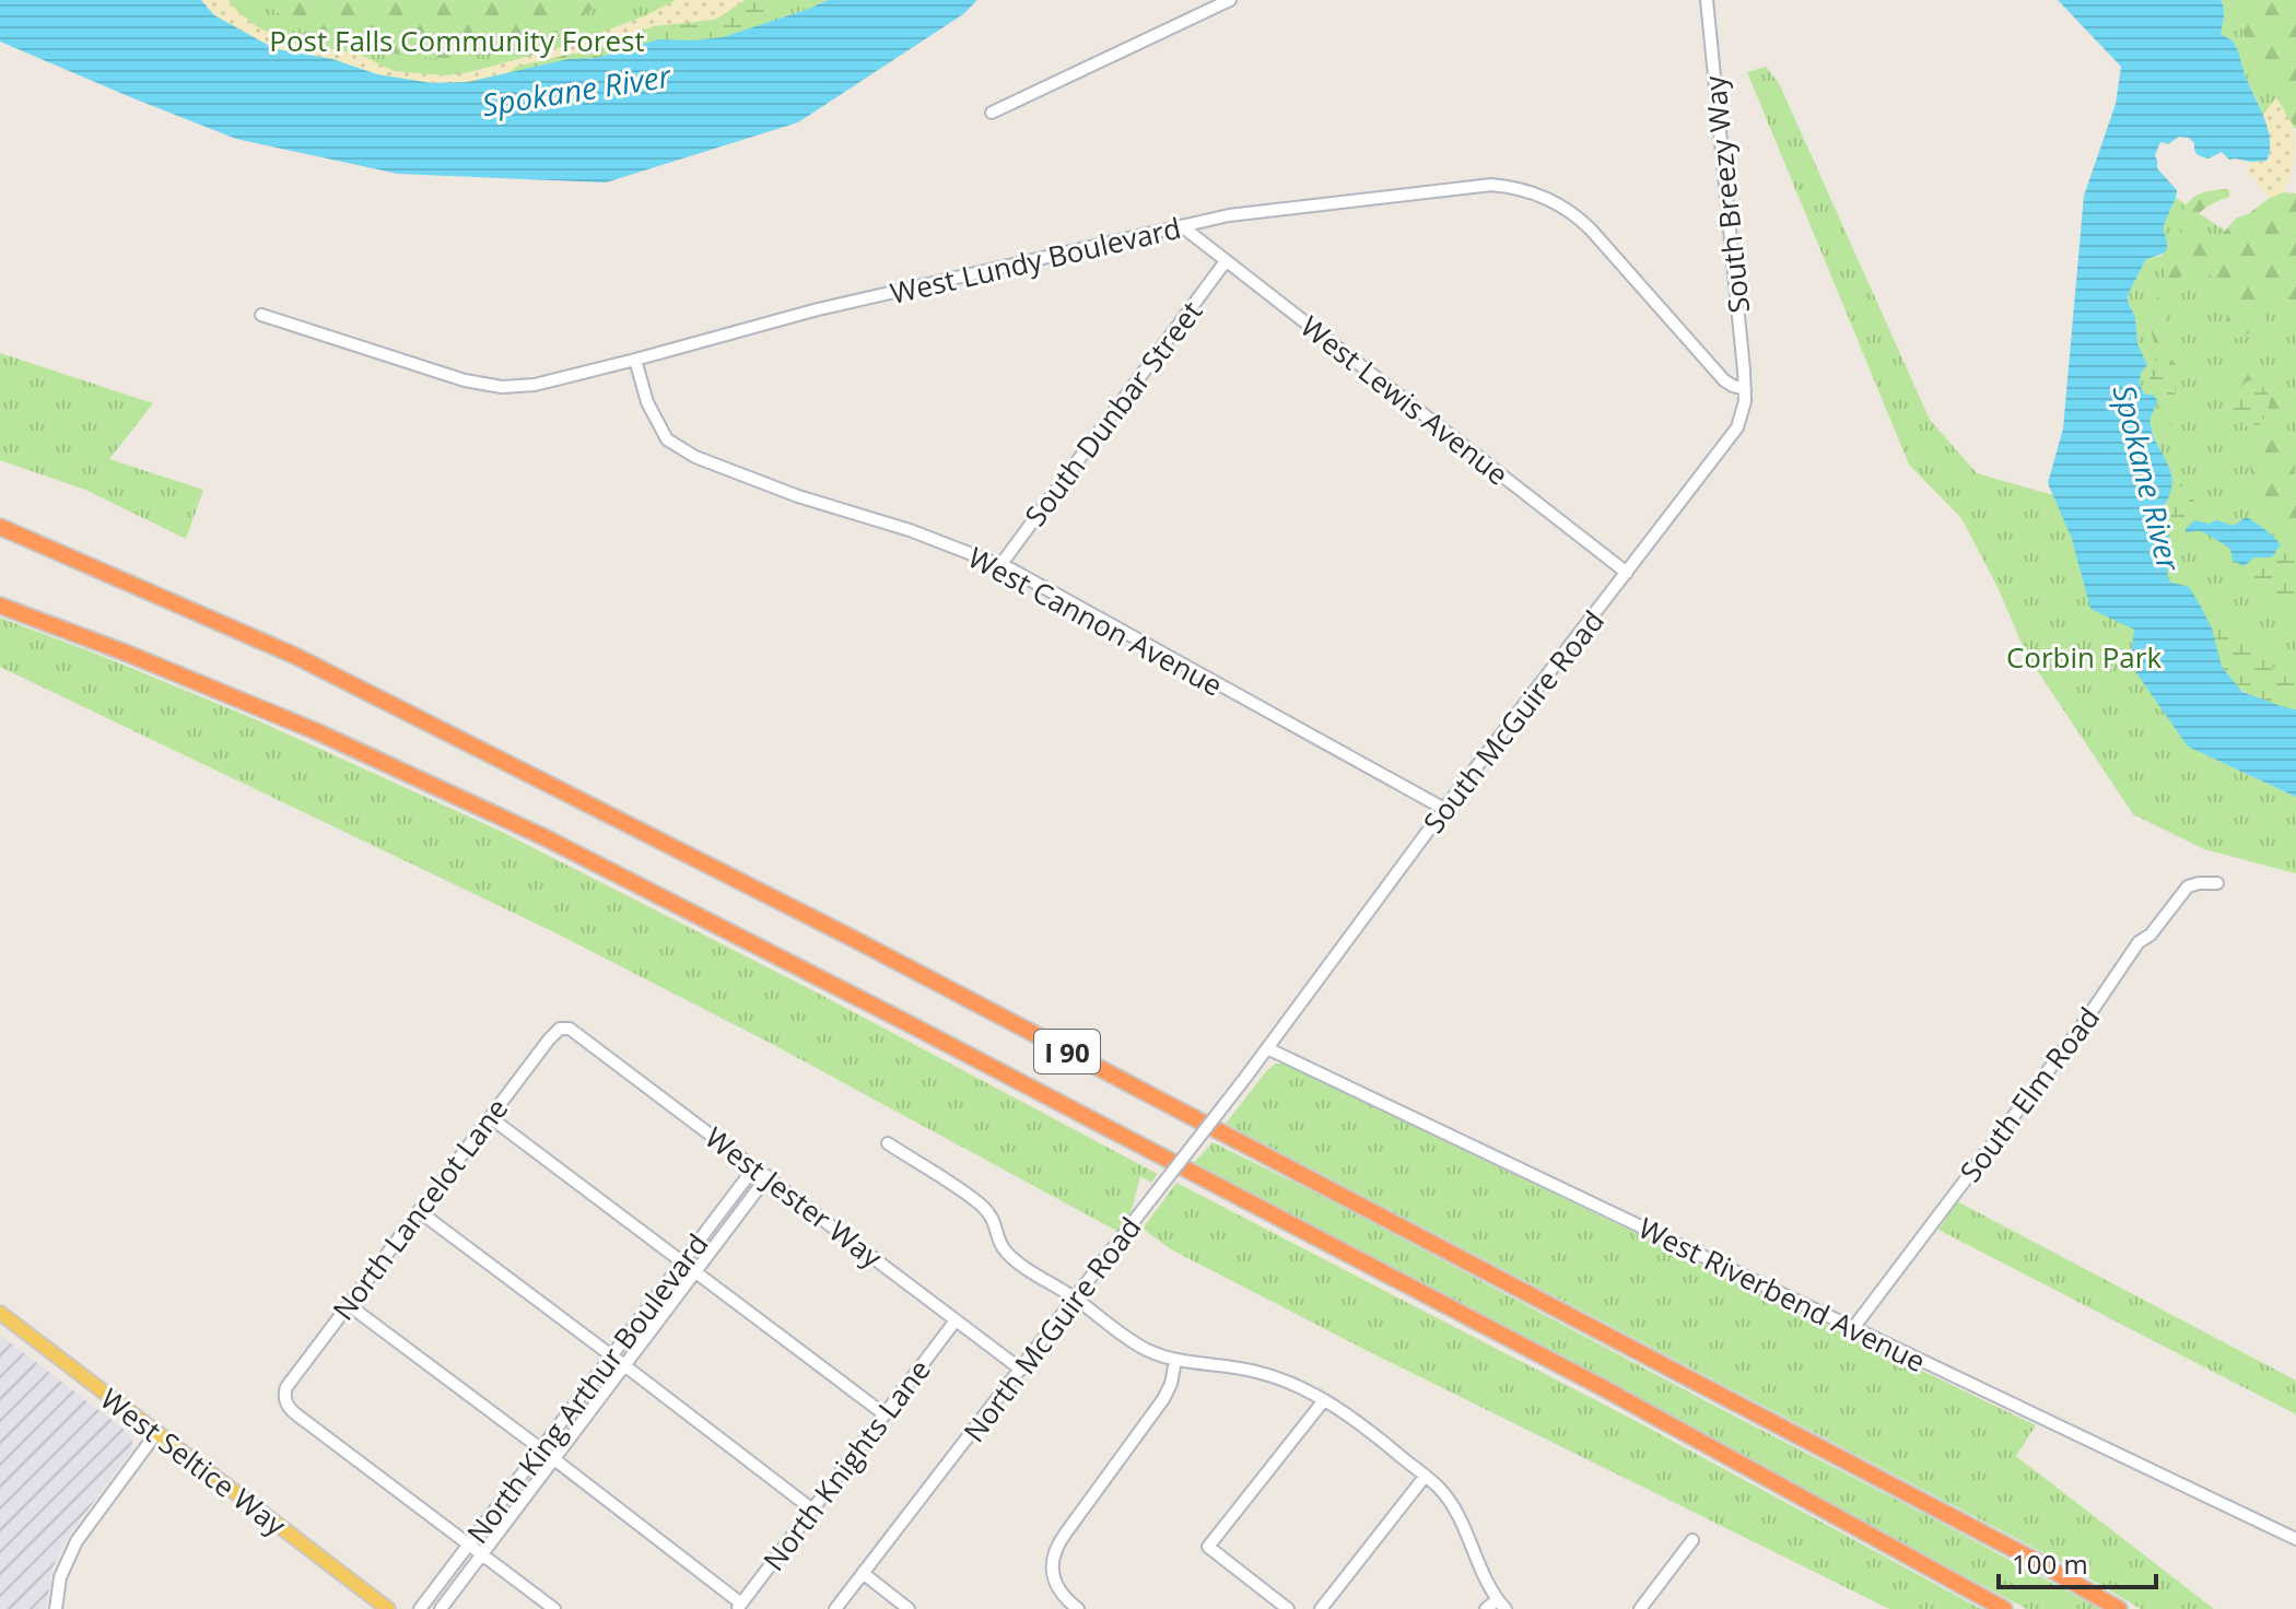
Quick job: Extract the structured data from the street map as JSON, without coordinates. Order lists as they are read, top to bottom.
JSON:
{
  "streets": {
    "highway": ["I 90"],
    "main road": ["West Seltice Way"],
    "street": [
      "South Breezy Way",
      "West Lundy Boulevard",
      "West Lewis Avenue",
      "South Dunbar Street",
      "West Cannon Avenue",
      "South McGuire Road",
      "South Elm Road",
      "West Jester Way",
      "North Lancelot Lane",
      "West Riverbend Avenue",
      "North McGuire Road",
      "North King Arthur Boulevard",
      "North Knights Lane"
    ]
  },
  "crossings": [
    ["South Breezy Way", "West Lundy Boulevard"],
    ["South Breezy Way", "South McGuire Road"],
    ["West Lundy Boulevard", "West Lewis Avenue"],
    ["West Lundy Boulevard", "West Cannon Avenue"],
    ["West Lundy Boulevard", "South McGuire Road"],
    ["West Lewis Avenue", "South Dunbar Street"],
    ["West Lewis Avenue", "South McGuire Road"],
    ["South Dunbar Street", "West Cannon Avenue"],
    ["West Cannon Avenue", "South McGuire Road"],
    ["South McGuire Road", "West Riverbend Avenue"],
    ["South McGuire Road", "North McGuire Road"],
    ["South Elm Road", "West Riverbend Avenue"],
    ["West Jester Way", "North Lancelot Lane"],
    ["West Jester Way", "North McGuire Road"],
    ["West Jester Way", "North King Arthur Boulevard"],
    ["West Jester Way", "North Knights Lane"],
    ["North Lancelot Lane", "North King Arthur Boulevard"],
    ["West Riverbend Avenue", "North McGuire Road"]
  ],
  "water": ["Spokane River"],
  "parks": ["Post Falls Community Forest", "Corbin Park"],
  "scale_bar": "100 m"
}
